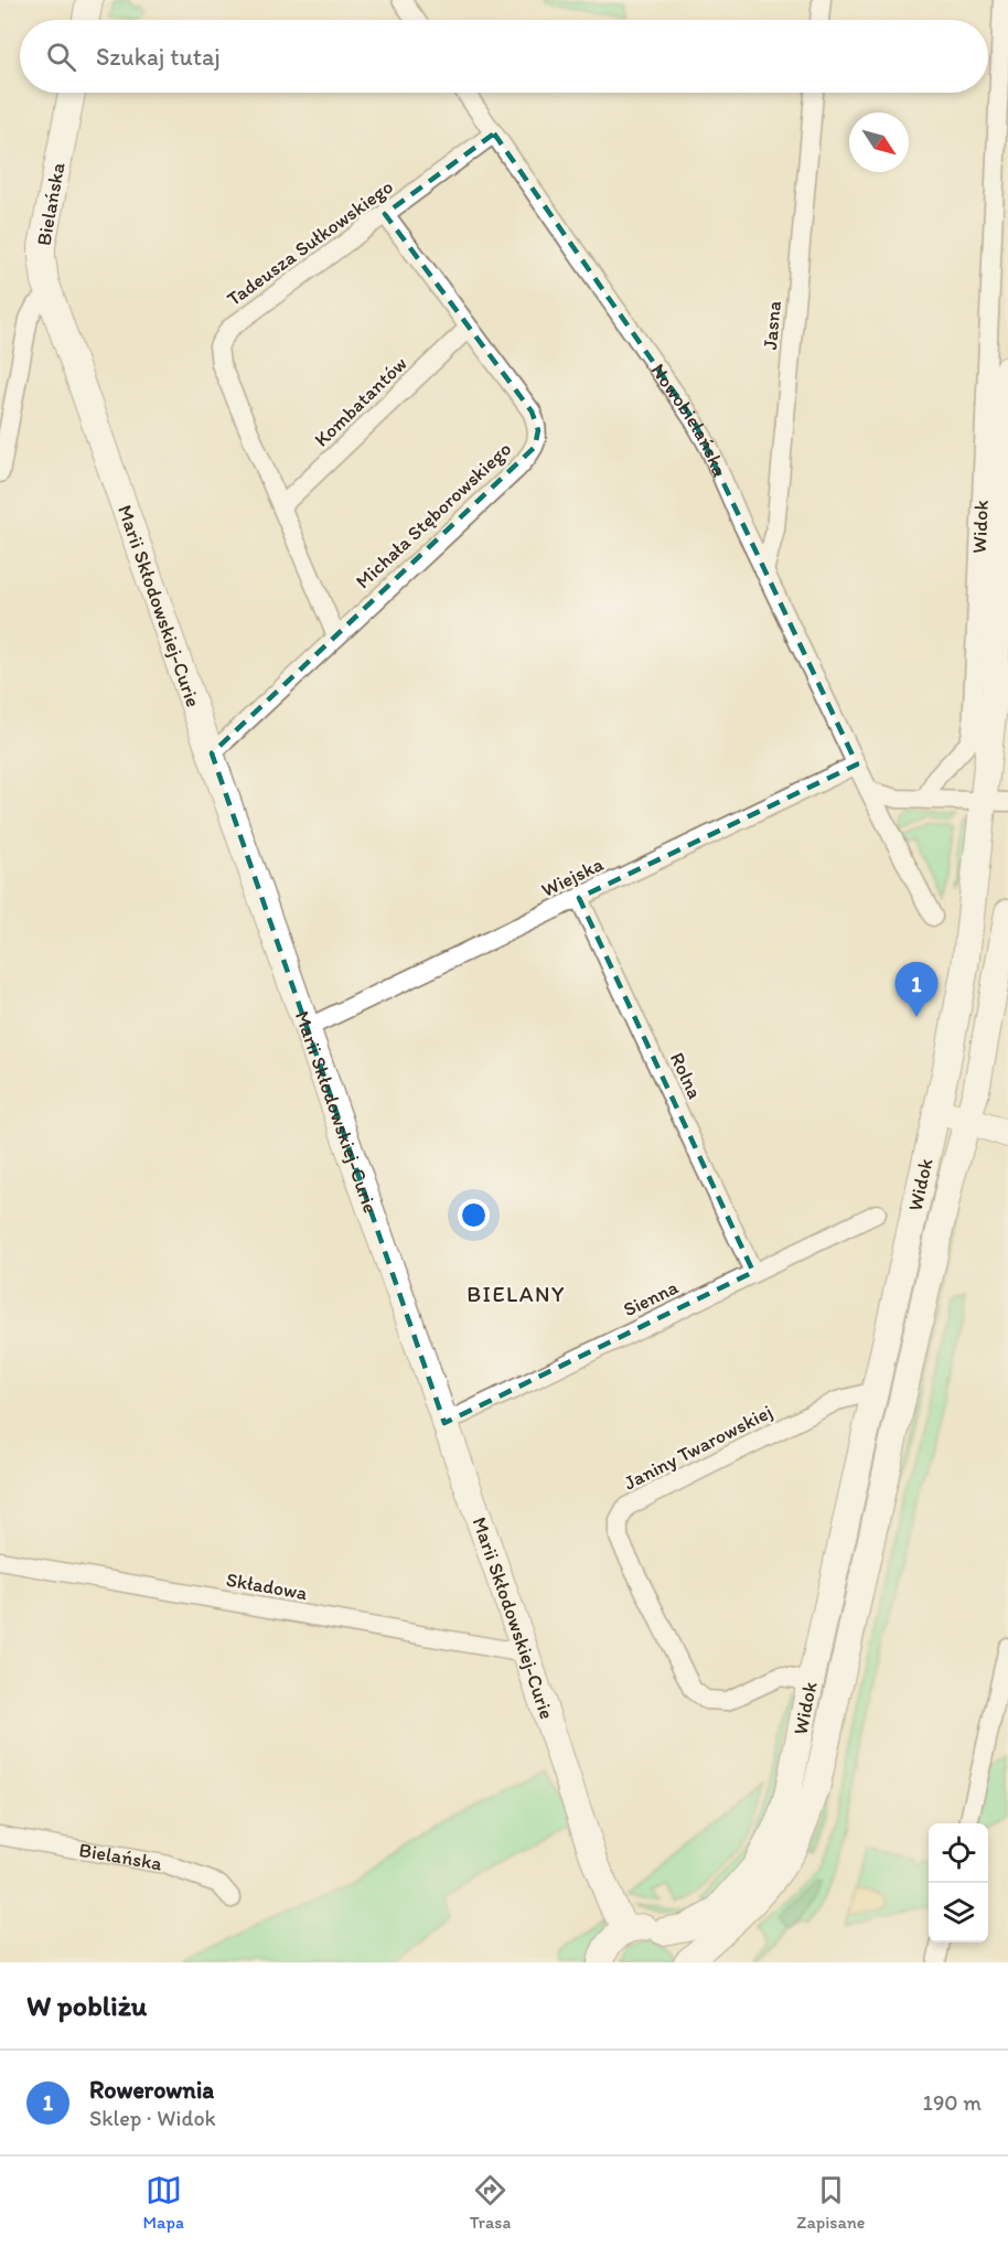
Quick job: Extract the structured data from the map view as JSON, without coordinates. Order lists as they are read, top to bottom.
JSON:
{
  "streets": {
    "main road": ["Bielańska", "Widok", "Marii Skłodowskiej-Curie"],
    "street": [
      "Tadeusza Sułkowskiego",
      "Jasna",
      "Kombatantów",
      "Nowobielańska",
      "Michała Stęborowskiego",
      "Wiejska",
      "Rolna",
      "Sienna",
      "Janiny Twarowskiej",
      "Składowa"
    ]
  },
  "crossings": [
    ["Bielańska", "Marii Skłodowskiej-Curie"],
    ["Tadeusza Sułkowskiego", "Kombatantów"],
    ["Tadeusza Sułkowskiego", "Nowobielańska"],
    ["Tadeusza Sułkowskiego", "Michała Stęborowskiego"],
    ["Jasna", "Nowobielańska"],
    ["Kombatantów", "Michała Stęborowskiego"],
    ["Nowobielańska", "Wiejska"],
    ["Michała Stęborowskiego", "Marii Skłodowskiej-Curie"],
    ["Widok", "Marii Skłodowskiej-Curie"],
    ["Widok", "Janiny Twarowskiej"],
    ["Marii Skłodowskiej-Curie", "Wiejska"],
    ["Marii Skłodowskiej-Curie", "Sienna"],
    ["Marii Skłodowskiej-Curie", "Składowa"],
    ["Wiejska", "Rolna"],
    ["Rolna", "Sienna"]
  ],
  "districts": ["BIELANY"],
  "north": "bottom right",
  "page": {
    "search": "Szukaj tutaj",
    "pins": "1",
    "heading": "W pobliżu",
    "list": [
      {
        "mark": "1",
        "name": "Rowerownia",
        "note": "Sklep · Widok",
        "value": "190 m"
      }
    ],
    "nav": ["Mapa", "Trasa", "Zapisane"]
  }
}
